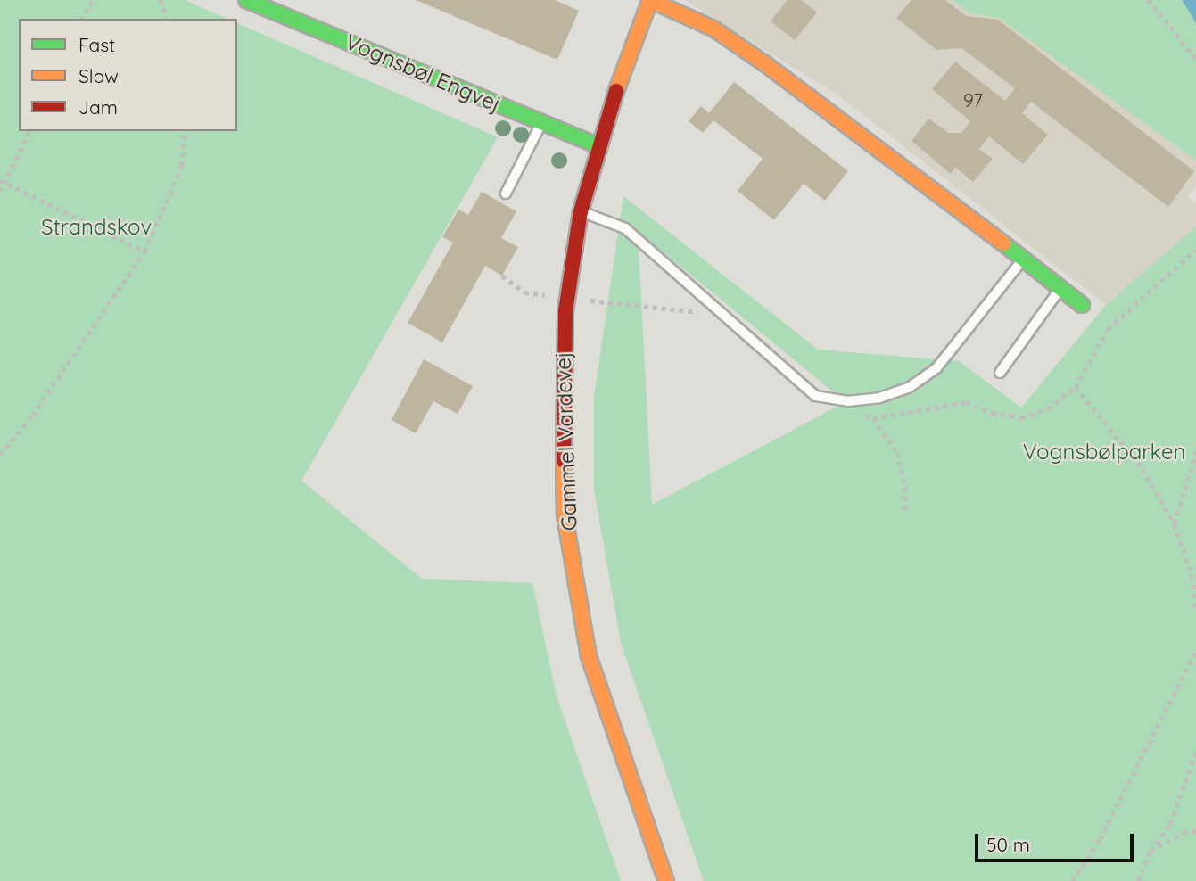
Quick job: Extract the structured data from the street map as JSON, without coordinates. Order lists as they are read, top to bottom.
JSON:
{
  "streets": {
    "street": ["Vognsbøl Engvej", "Gammel Vardevej"]
  },
  "crossings": [
    ["Vognsbøl Engvej", "Gammel Vardevej"]
  ],
  "parks": ["Strandskov", "Vognsbølparken"],
  "house_numbers": ["97"],
  "legend": ["Fast", "Slow", "Jam"],
  "scale_bar": "50 m"
}
